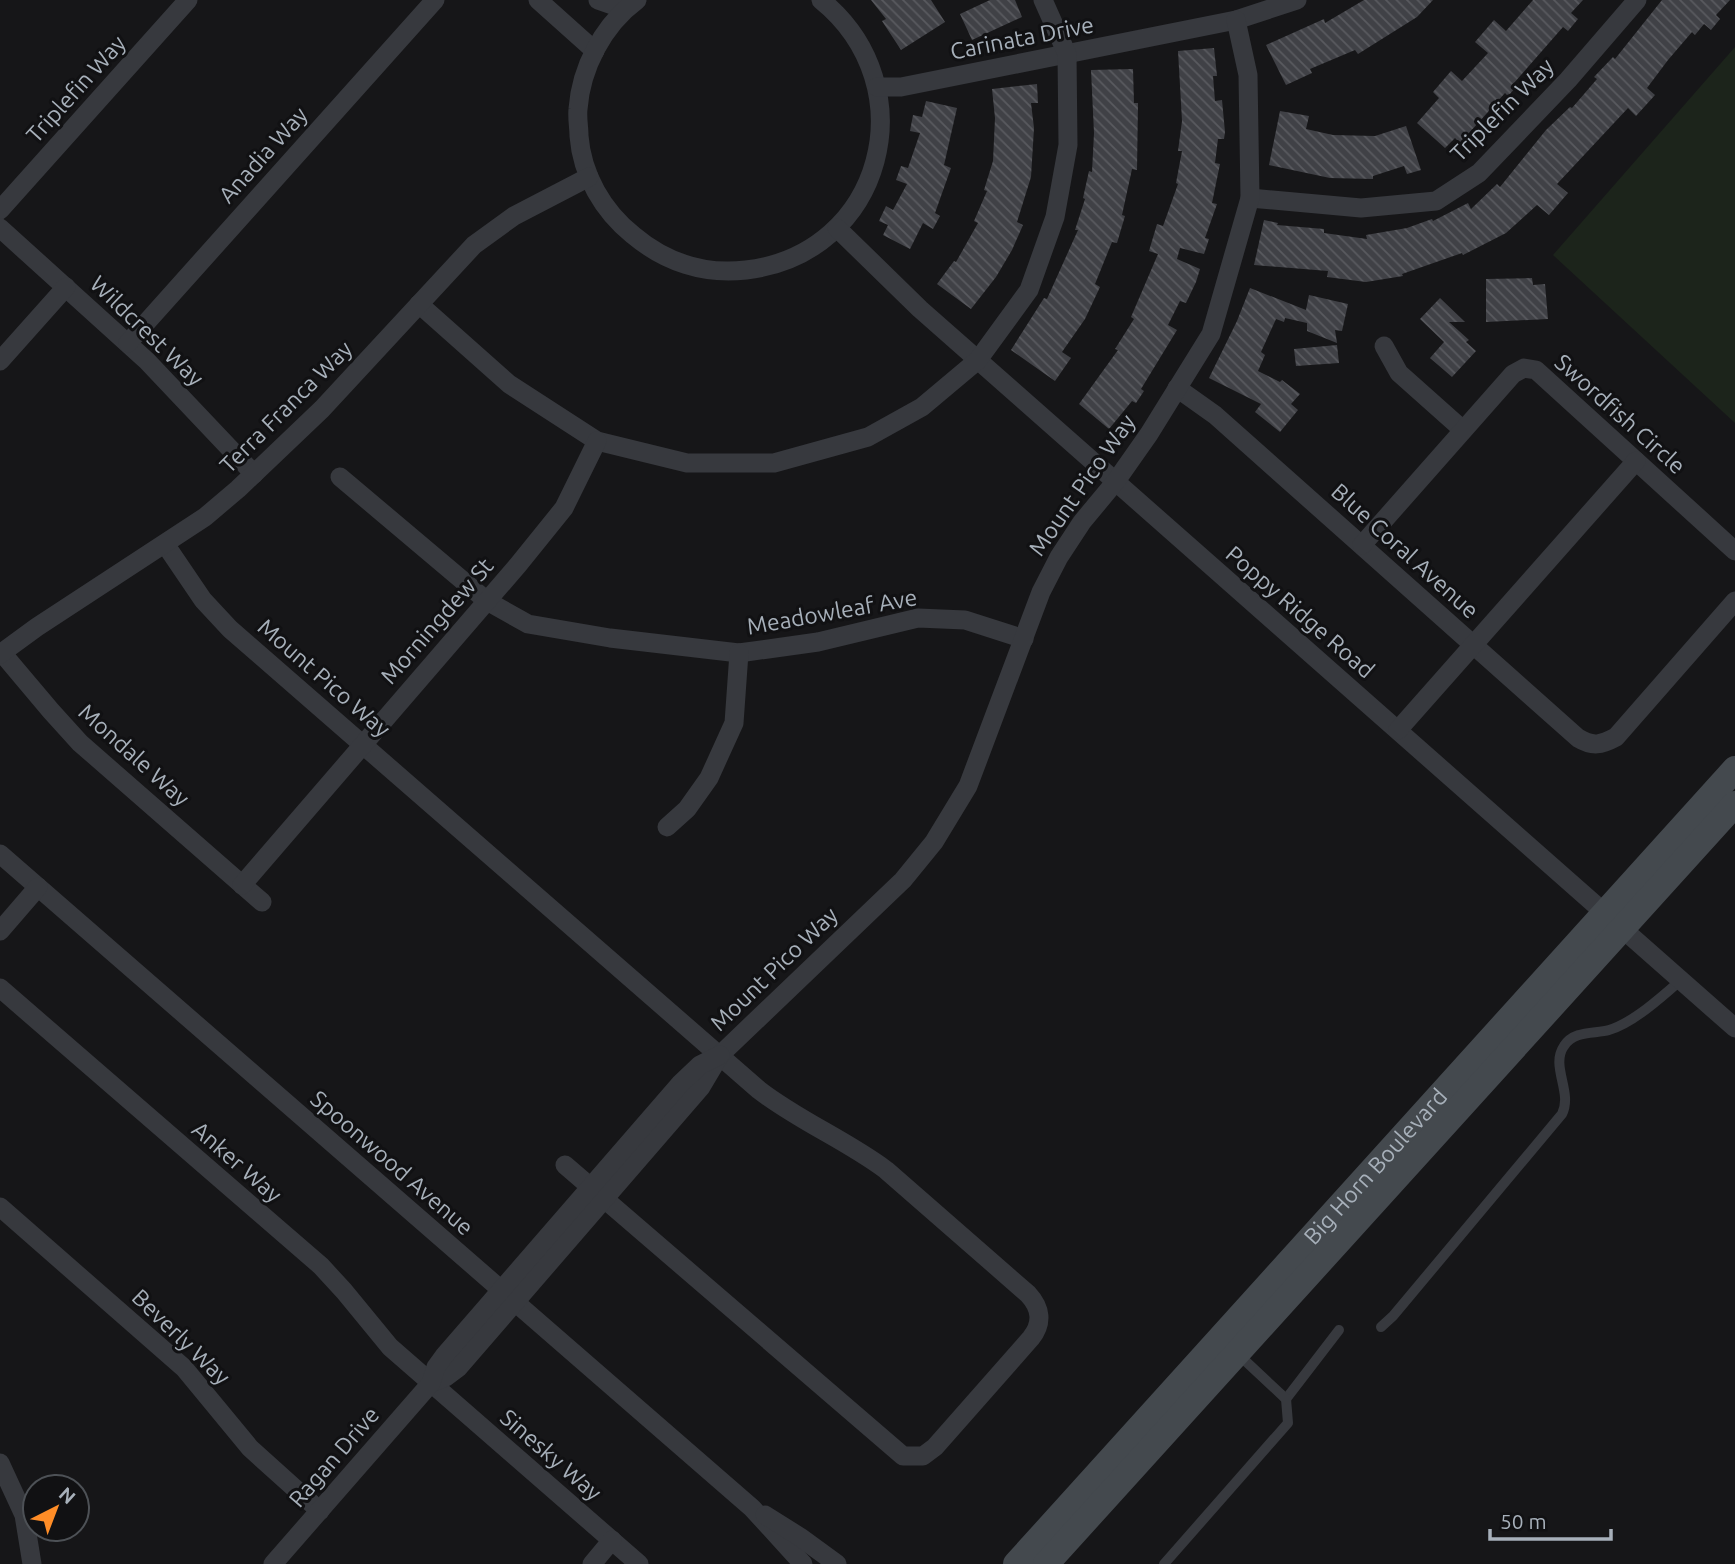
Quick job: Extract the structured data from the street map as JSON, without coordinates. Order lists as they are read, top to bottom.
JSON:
{
  "streets": {
    "main road": ["Big Horn Boulevard"],
    "street": [
      "Carinata Drive",
      "Triplefin Way",
      "Anadia Way",
      "Wildcrest Way",
      "Terra Franca Way",
      "Swordfish Circle",
      "Mount Pico Way",
      "Blue Coral Avenue",
      "Meadowleaf Ave",
      "Poppy Ridge Road",
      "Morningdew St",
      "Mondale Way",
      "Anker Way",
      "Spoonwood Avenue",
      "Beverly Way",
      "Sinesky Way",
      "Ragan Drive"
    ]
  },
  "crossings": [
    ["Carinata Drive", "Mount Pico Way"],
    ["Triplefin Way", "Mount Pico Way"],
    ["Anadia Way", "Wildcrest Way"],
    ["Wildcrest Way", "Terra Franca Way"],
    ["Terra Franca Way", "Mount Pico Way"],
    ["Terra Franca Way", "Mondale Way"],
    ["Swordfish Circle", "Blue Coral Avenue"],
    ["Mount Pico Way", "Blue Coral Avenue"],
    ["Mount Pico Way", "Meadowleaf Ave"],
    ["Mount Pico Way", "Poppy Ridge Road"],
    ["Mount Pico Way", "Morningdew St"],
    ["Mount Pico Way", "Spoonwood Avenue"],
    ["Mount Pico Way", "Ragan Drive"],
    ["Meadowleaf Ave", "Morningdew St"],
    ["Poppy Ridge Road", "Big Horn Boulevard"],
    ["Morningdew St", "Mondale Way"],
    ["Anker Way", "Sinesky Way"],
    ["Anker Way", "Ragan Drive"],
    ["Spoonwood Avenue", "Ragan Drive"],
    ["Beverly Way", "Ragan Drive"],
    ["Sinesky Way", "Ragan Drive"]
  ],
  "scale_bar": "50 m",
  "north": "top right"
}
